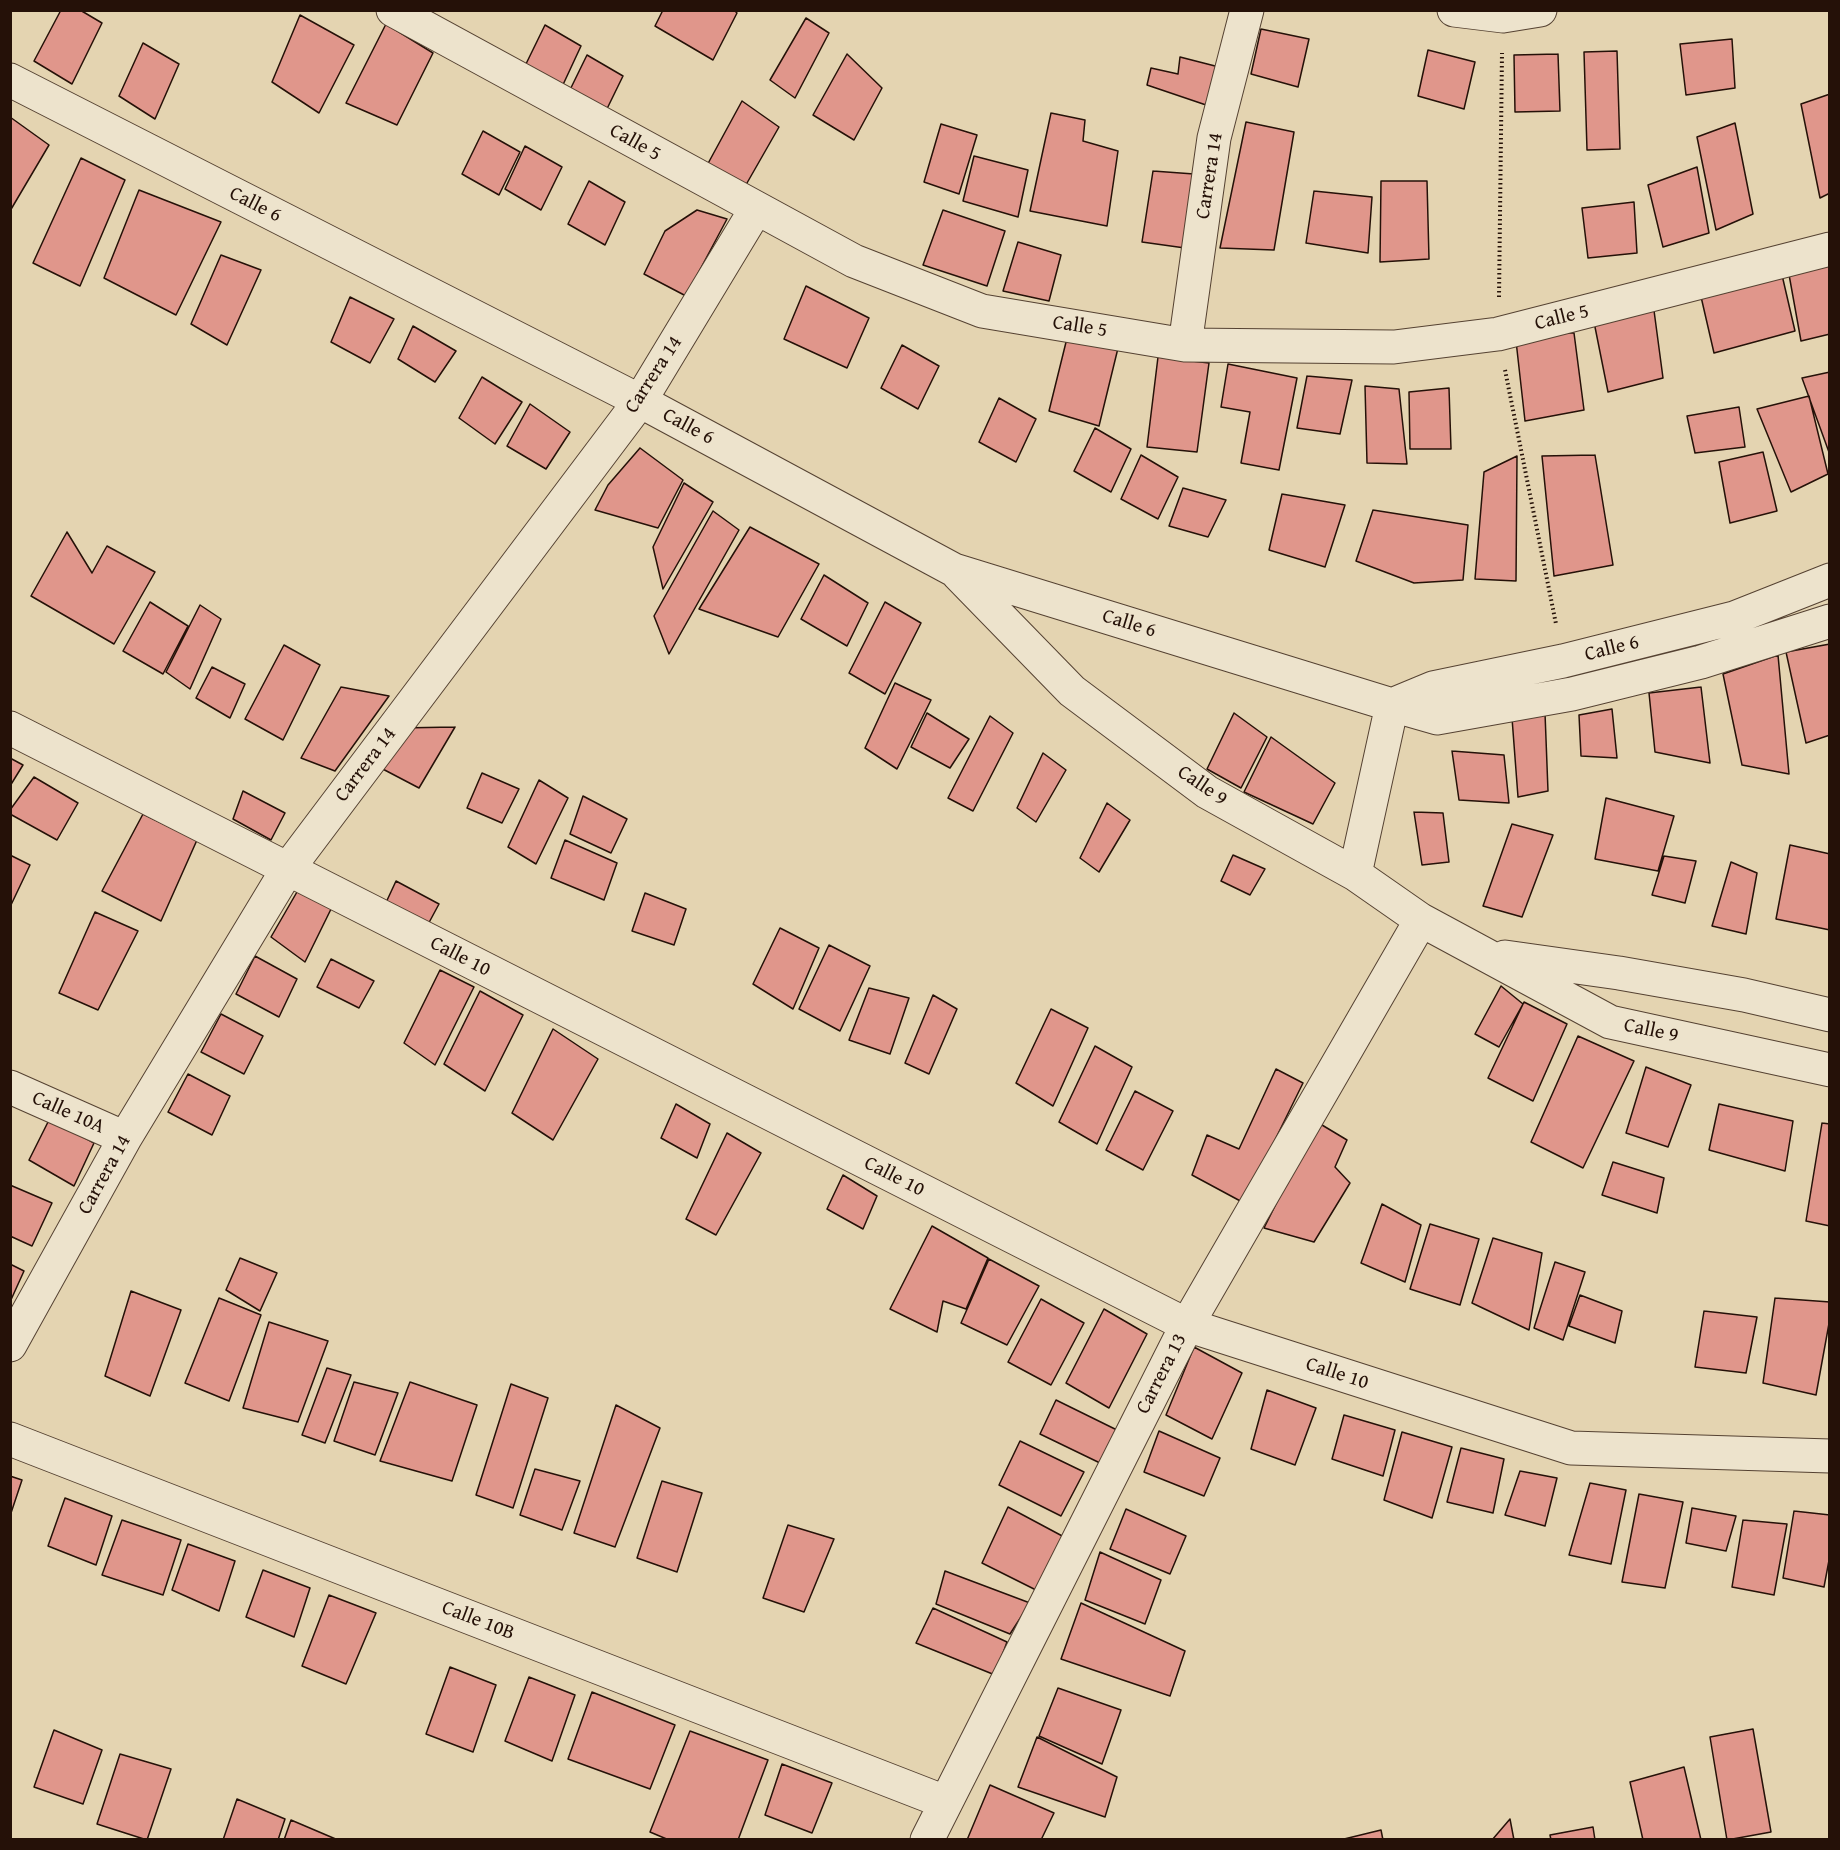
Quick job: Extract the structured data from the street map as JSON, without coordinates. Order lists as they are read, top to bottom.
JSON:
{
  "streets": {
    "street": [
      "Calle 5",
      "Carrera 14",
      "Calle 6",
      "Calle 9",
      "Calle 10",
      "Calle 10A",
      "Carrera 13",
      "Calle 10B"
    ]
  },
  "crossings": [
    ["Calle 5", "Carrera 14"],
    ["Carrera 14", "Calle 6"],
    ["Carrera 14", "Calle 10"],
    ["Carrera 14", "Calle 10A"],
    ["Calle 6", "Calle 9"],
    ["Calle 9", "Carrera 13"],
    ["Calle 10", "Carrera 13"],
    ["Carrera 13", "Calle 10B"]
  ]
}
